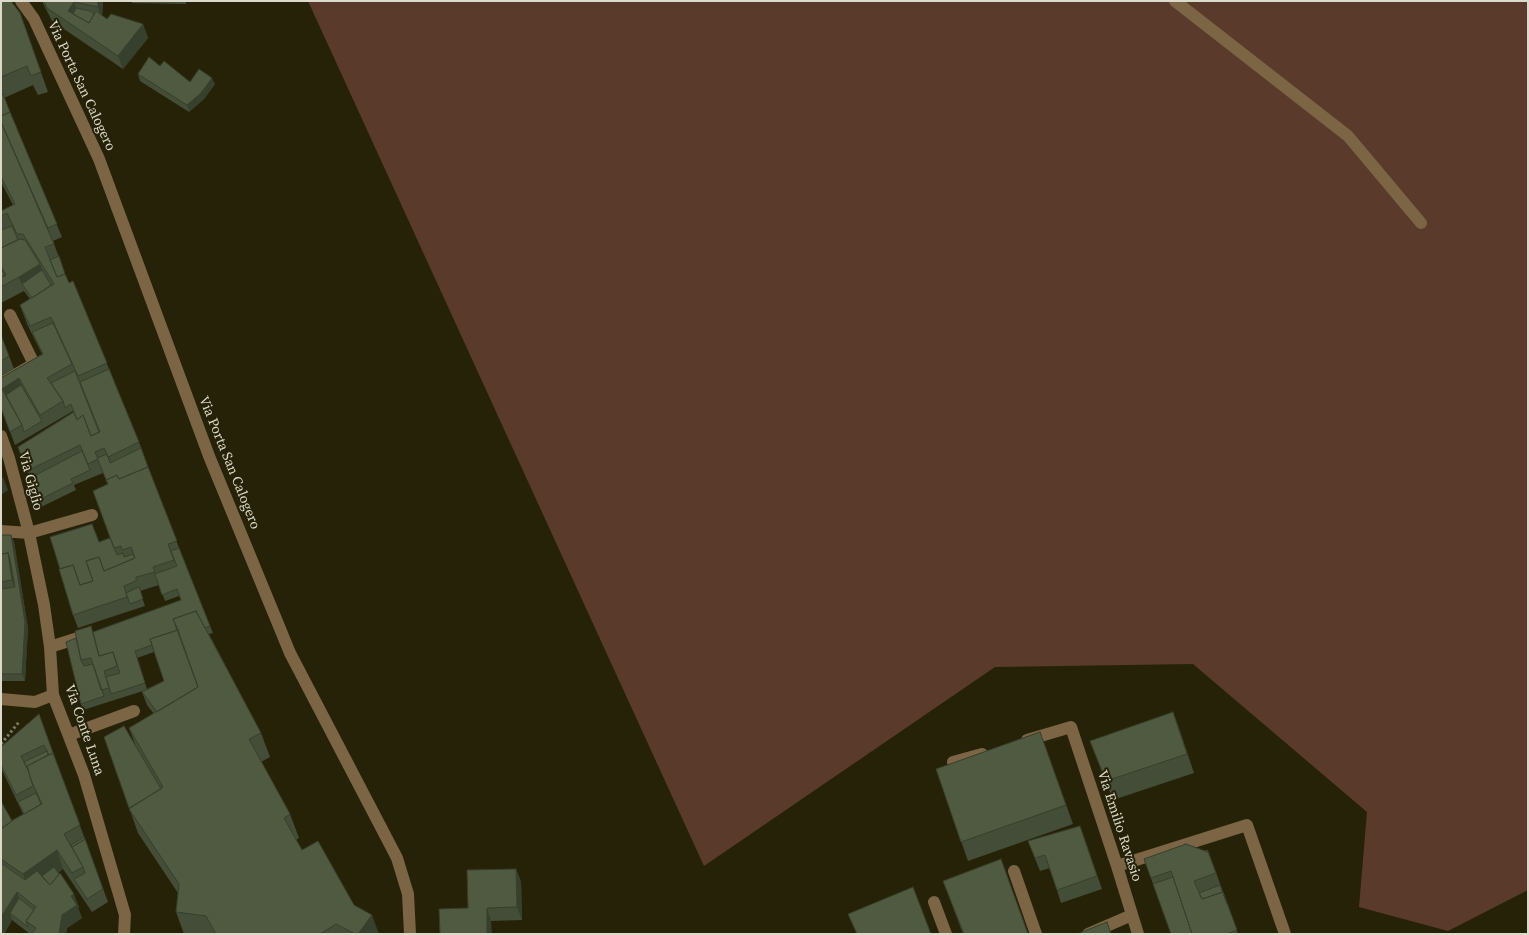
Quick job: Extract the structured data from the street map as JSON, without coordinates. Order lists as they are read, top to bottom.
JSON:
{
  "streets": {
    "street": [
      "Via Porta San Calogero",
      "Via Giglio",
      "Via Conte Luna",
      "Via Emilio Ravasio"
    ]
  },
  "crossings": [
    ["Via Giglio", "Via Conte Luna"]
  ]
}
